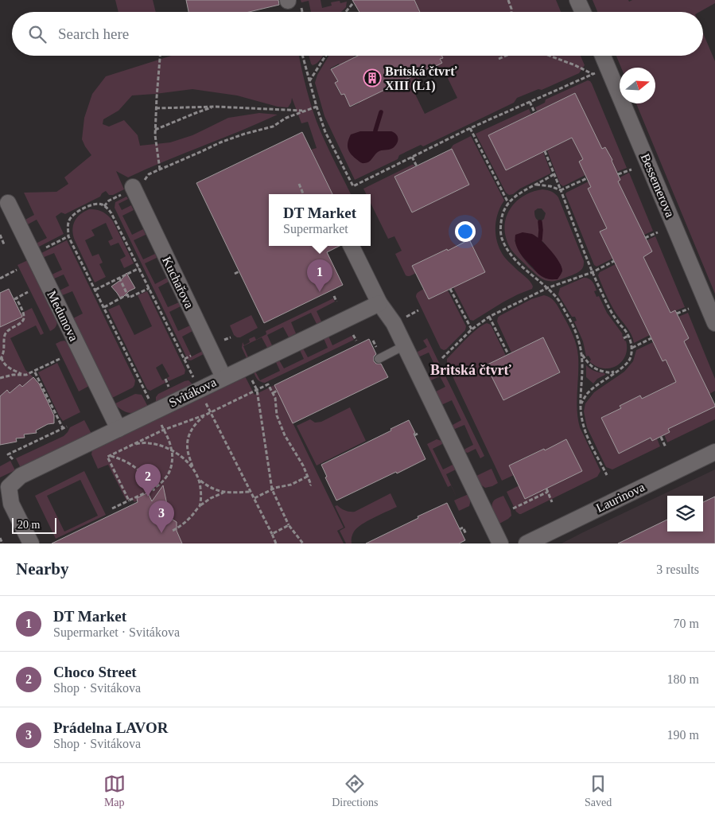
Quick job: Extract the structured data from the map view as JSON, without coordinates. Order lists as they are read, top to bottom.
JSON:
{
  "streets": {
    "street": [
      "Bessemerova",
      "Kuchařova",
      "Medunova",
      "Svitákova",
      "Laurinova"
    ]
  },
  "crossings": [
    ["Kuchařova", "Svitákova"],
    ["Medunova", "Svitákova"]
  ],
  "districts": ["Britská čtvrť"],
  "places": {
    "building": ["Britská čtvrť XIII (L1)"]
  },
  "scale_bar": "20 m",
  "north": "right",
  "page": {
    "search": "Search here",
    "popup": ["DT Market", "Supermarket"],
    "pins": ["1", "2", "3"],
    "scale": "20 m",
    "heading": ["Nearby", "3 results"],
    "list": [
      {
        "mark": "1",
        "name": "DT Market",
        "note": "Supermarket · Svitákova",
        "value": "70 m"
      },
      {
        "mark": "2",
        "name": "Choco Street",
        "note": "Shop · Svitákova",
        "value": "180 m"
      },
      {
        "mark": "3",
        "name": "Prádelna LAVOR",
        "note": "Shop · Svitákova",
        "value": "190 m"
      }
    ],
    "nav": ["Map", "Directions", "Saved"]
  }
}
